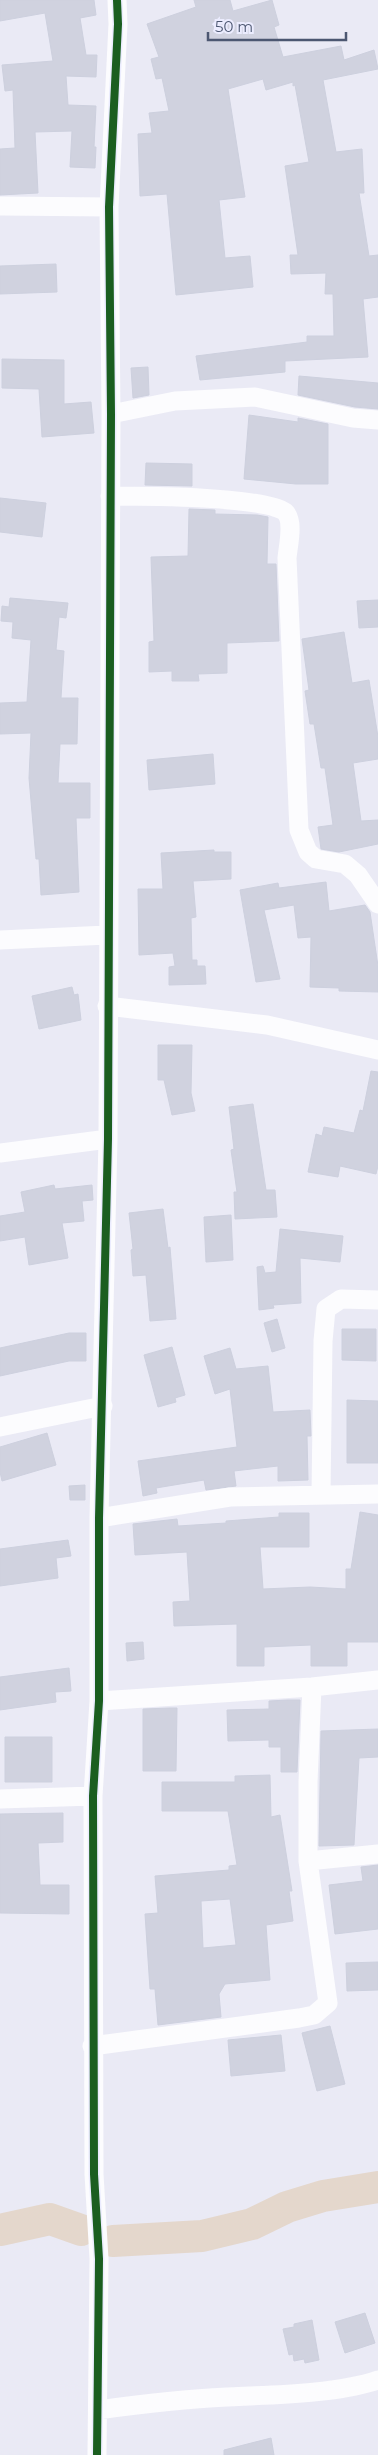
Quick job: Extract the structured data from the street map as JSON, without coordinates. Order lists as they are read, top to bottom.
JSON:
{
  "scale_bar": "50 m"
}
